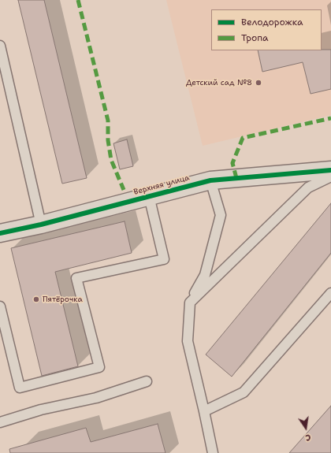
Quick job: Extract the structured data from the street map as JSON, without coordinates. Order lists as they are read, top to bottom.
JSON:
{
  "streets": {
    "street": ["Верхняя улица"]
  },
  "places": ["Детский сад №8", "Пятёрочка"],
  "legend": ["Велодорожка", "Тропа"],
  "north": "bottom"
}
